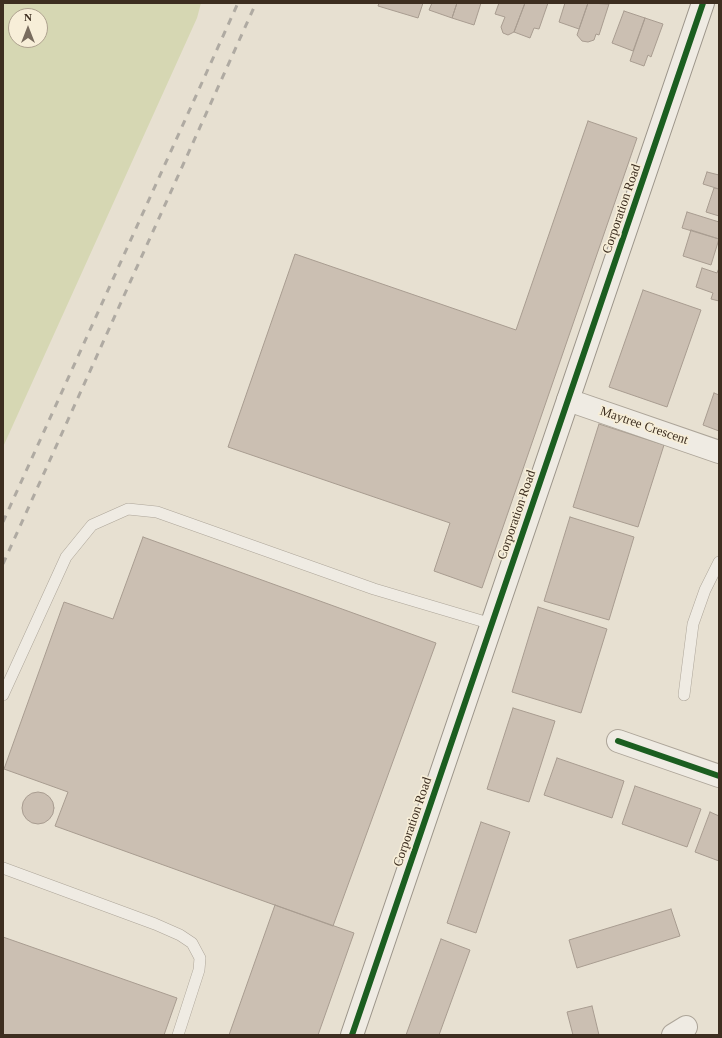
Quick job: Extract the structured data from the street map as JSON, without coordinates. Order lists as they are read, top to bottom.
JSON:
{
  "streets": {
    "street": ["Corporation Road", "Maytree Crescent"]
  },
  "crossings": [
    ["Corporation Road", "Maytree Crescent"]
  ],
  "north": "top"
}
